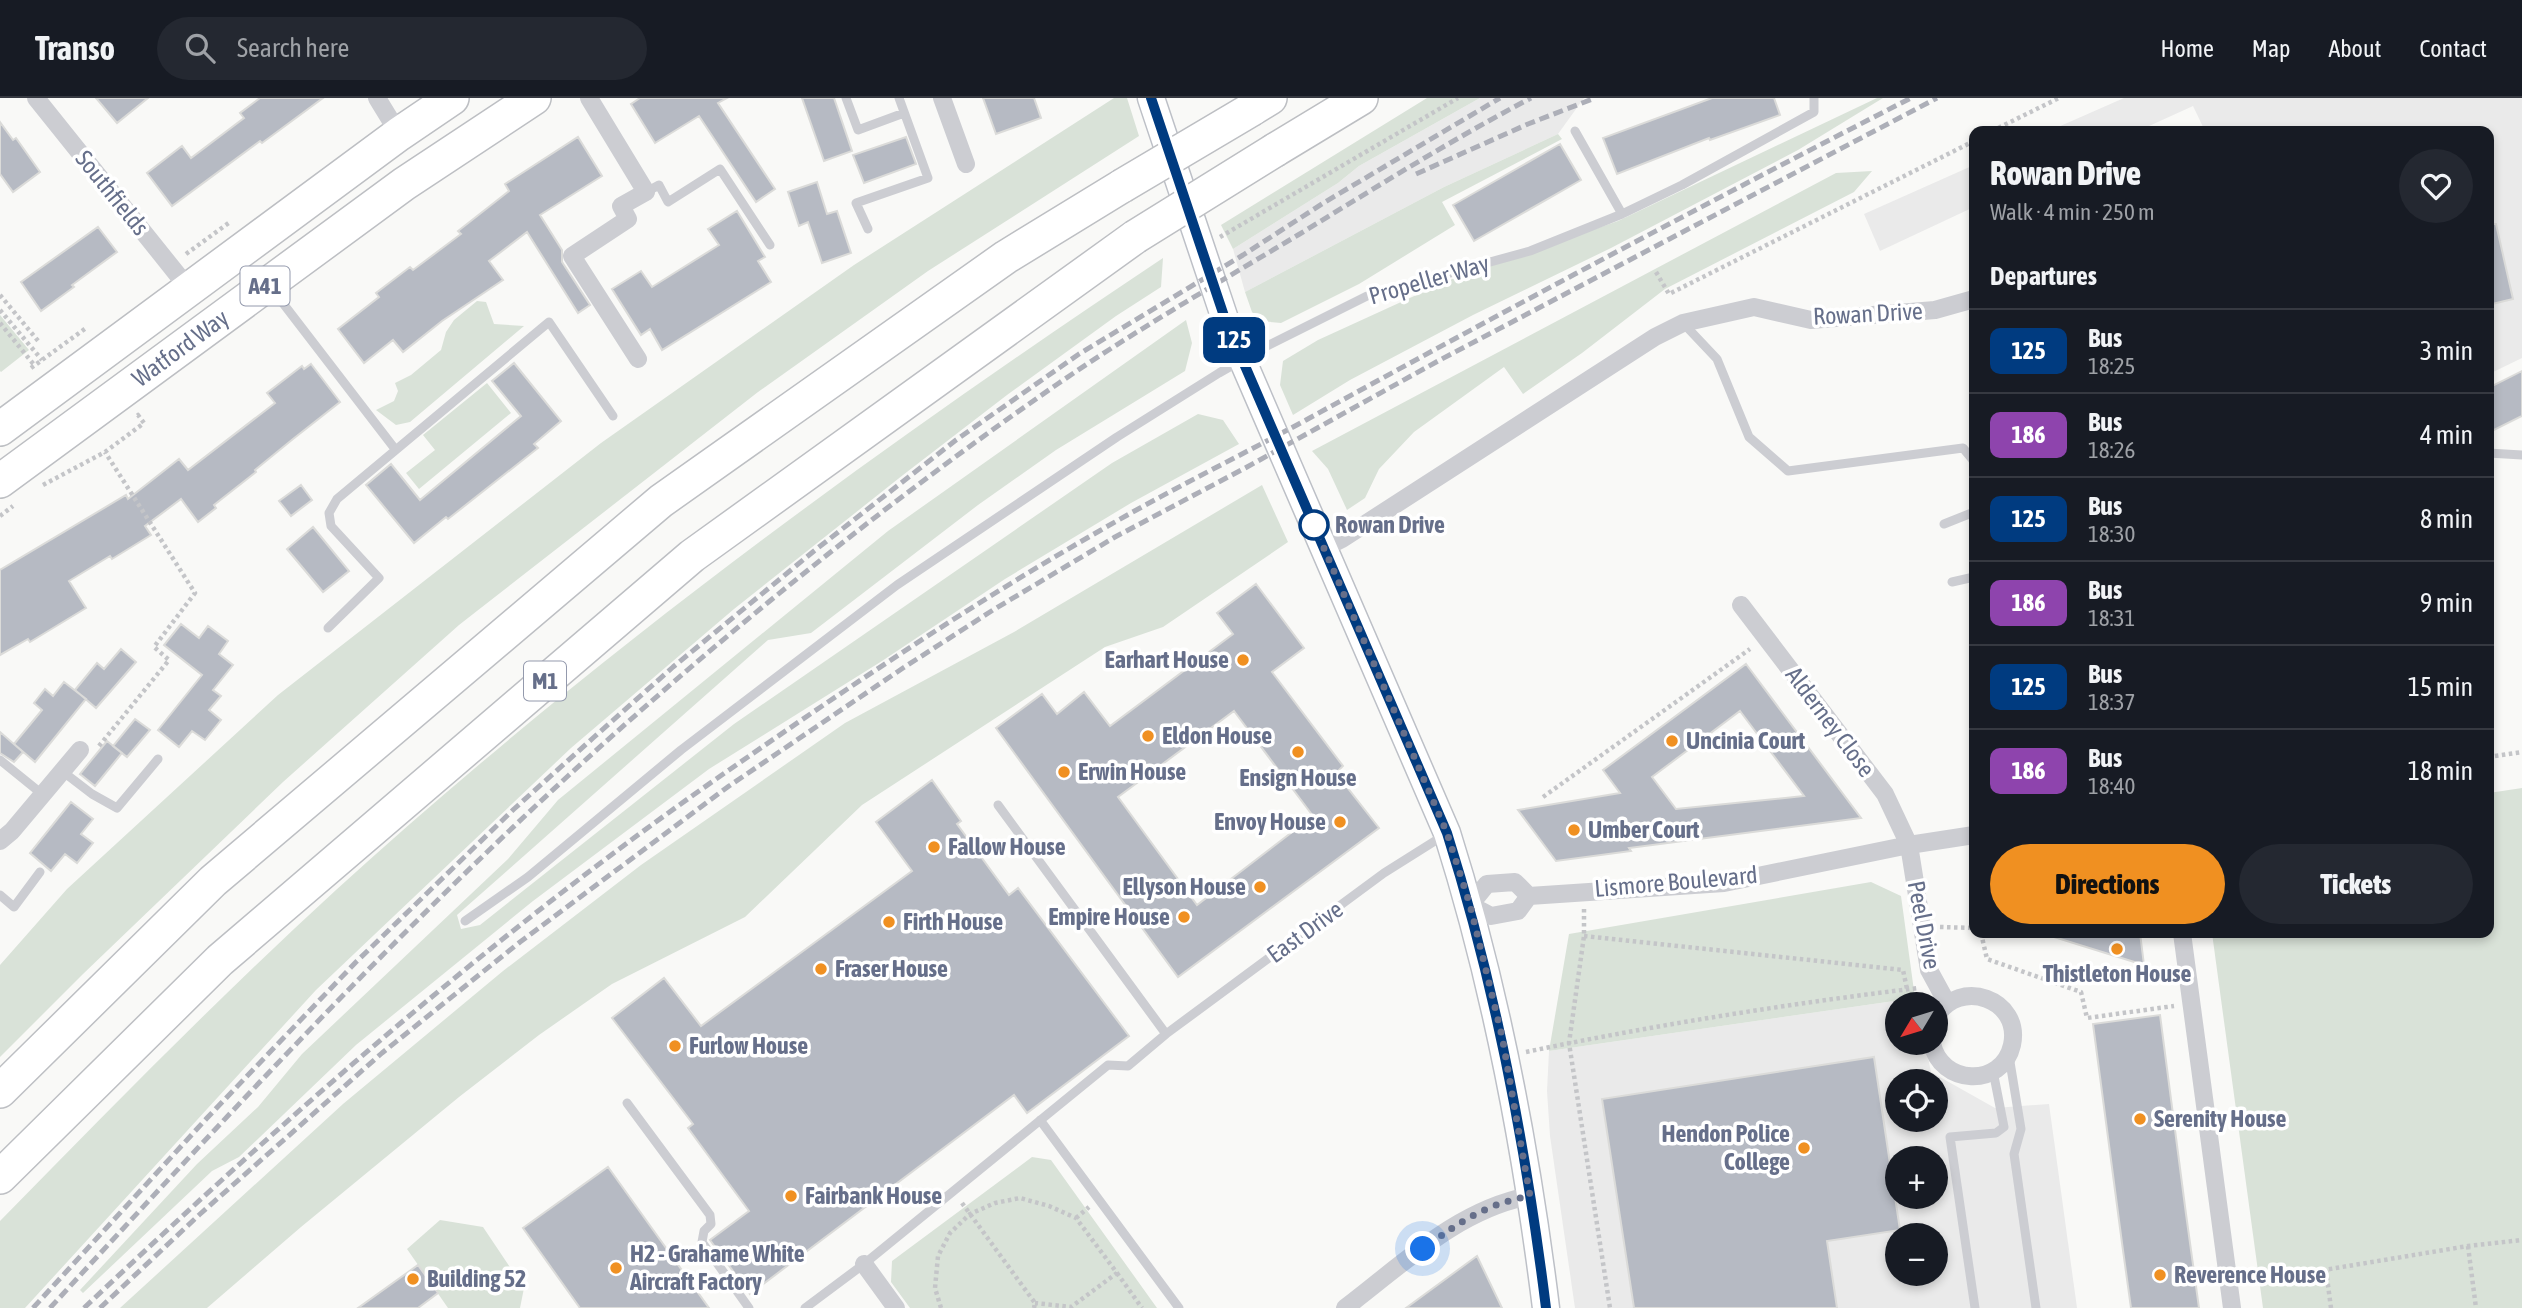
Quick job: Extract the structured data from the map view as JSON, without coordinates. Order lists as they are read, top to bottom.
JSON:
{
  "streets": {
    "highway": ["A41", "Watford Way", "M1"],
    "street": [
      "Southfields",
      "Rowan Drive",
      "Alderney Close",
      "Lismore Boulevard",
      "Peel Drive"
    ],
    "lane": ["Propeller Way", "East Drive"]
  },
  "crossings": [
    ["Southfields", "Watford Way"],
    ["Alderney Close", "Lismore Boulevard"],
    ["Alderney Close", "Peel Drive"],
    ["Lismore Boulevard", "Peel Drive"]
  ],
  "places": [
    "Rowan Drive",
    "Earhart House",
    "Eldon House",
    "Uncinia Court",
    "Ensign House",
    "Erwin House",
    "Envoy House",
    "Umber Court",
    "Fallow House",
    "Ellyson House",
    "Empire House",
    "Firth House",
    "Thistleton House",
    "Fraser House",
    "Furlow House",
    "Serenity House",
    "Hendon Police College",
    "Fairbank House",
    "H2 - Grahame White Aircraft Factory",
    "Reverence House",
    "Building 52"
  ],
  "lines": ["bus line 125"],
  "north": "bottom left",
  "page": {
    "header": "Transo",
    "search": "Search here",
    "nav": [
      "Home",
      "Map",
      "About",
      "Contact"
    ],
    "on_map": "125",
    "heading": [
      ["Rowan Drive", "Walk · 4 min · 250 m"],
      "Departures"
    ],
    "list": [
      {
        "mark": "125",
        "name": "Bus",
        "note": "18:25",
        "value": "3 min"
      },
      {
        "mark": "186",
        "name": "Bus",
        "note": "18:26",
        "value": "4 min"
      },
      {
        "mark": "125",
        "name": "Bus",
        "note": "18:30",
        "value": "8 min"
      },
      {
        "mark": "186",
        "name": "Bus",
        "note": "18:31",
        "value": "9 min"
      },
      {
        "mark": "125",
        "name": "Bus",
        "note": "18:37",
        "value": "15 min"
      },
      {
        "mark": "186",
        "name": "Bus",
        "note": "18:40",
        "value": "18 min"
      }
    ],
    "buttons": ["Directions", "Tickets"],
    "map_buttons": ["+", "−"]
  }
}
